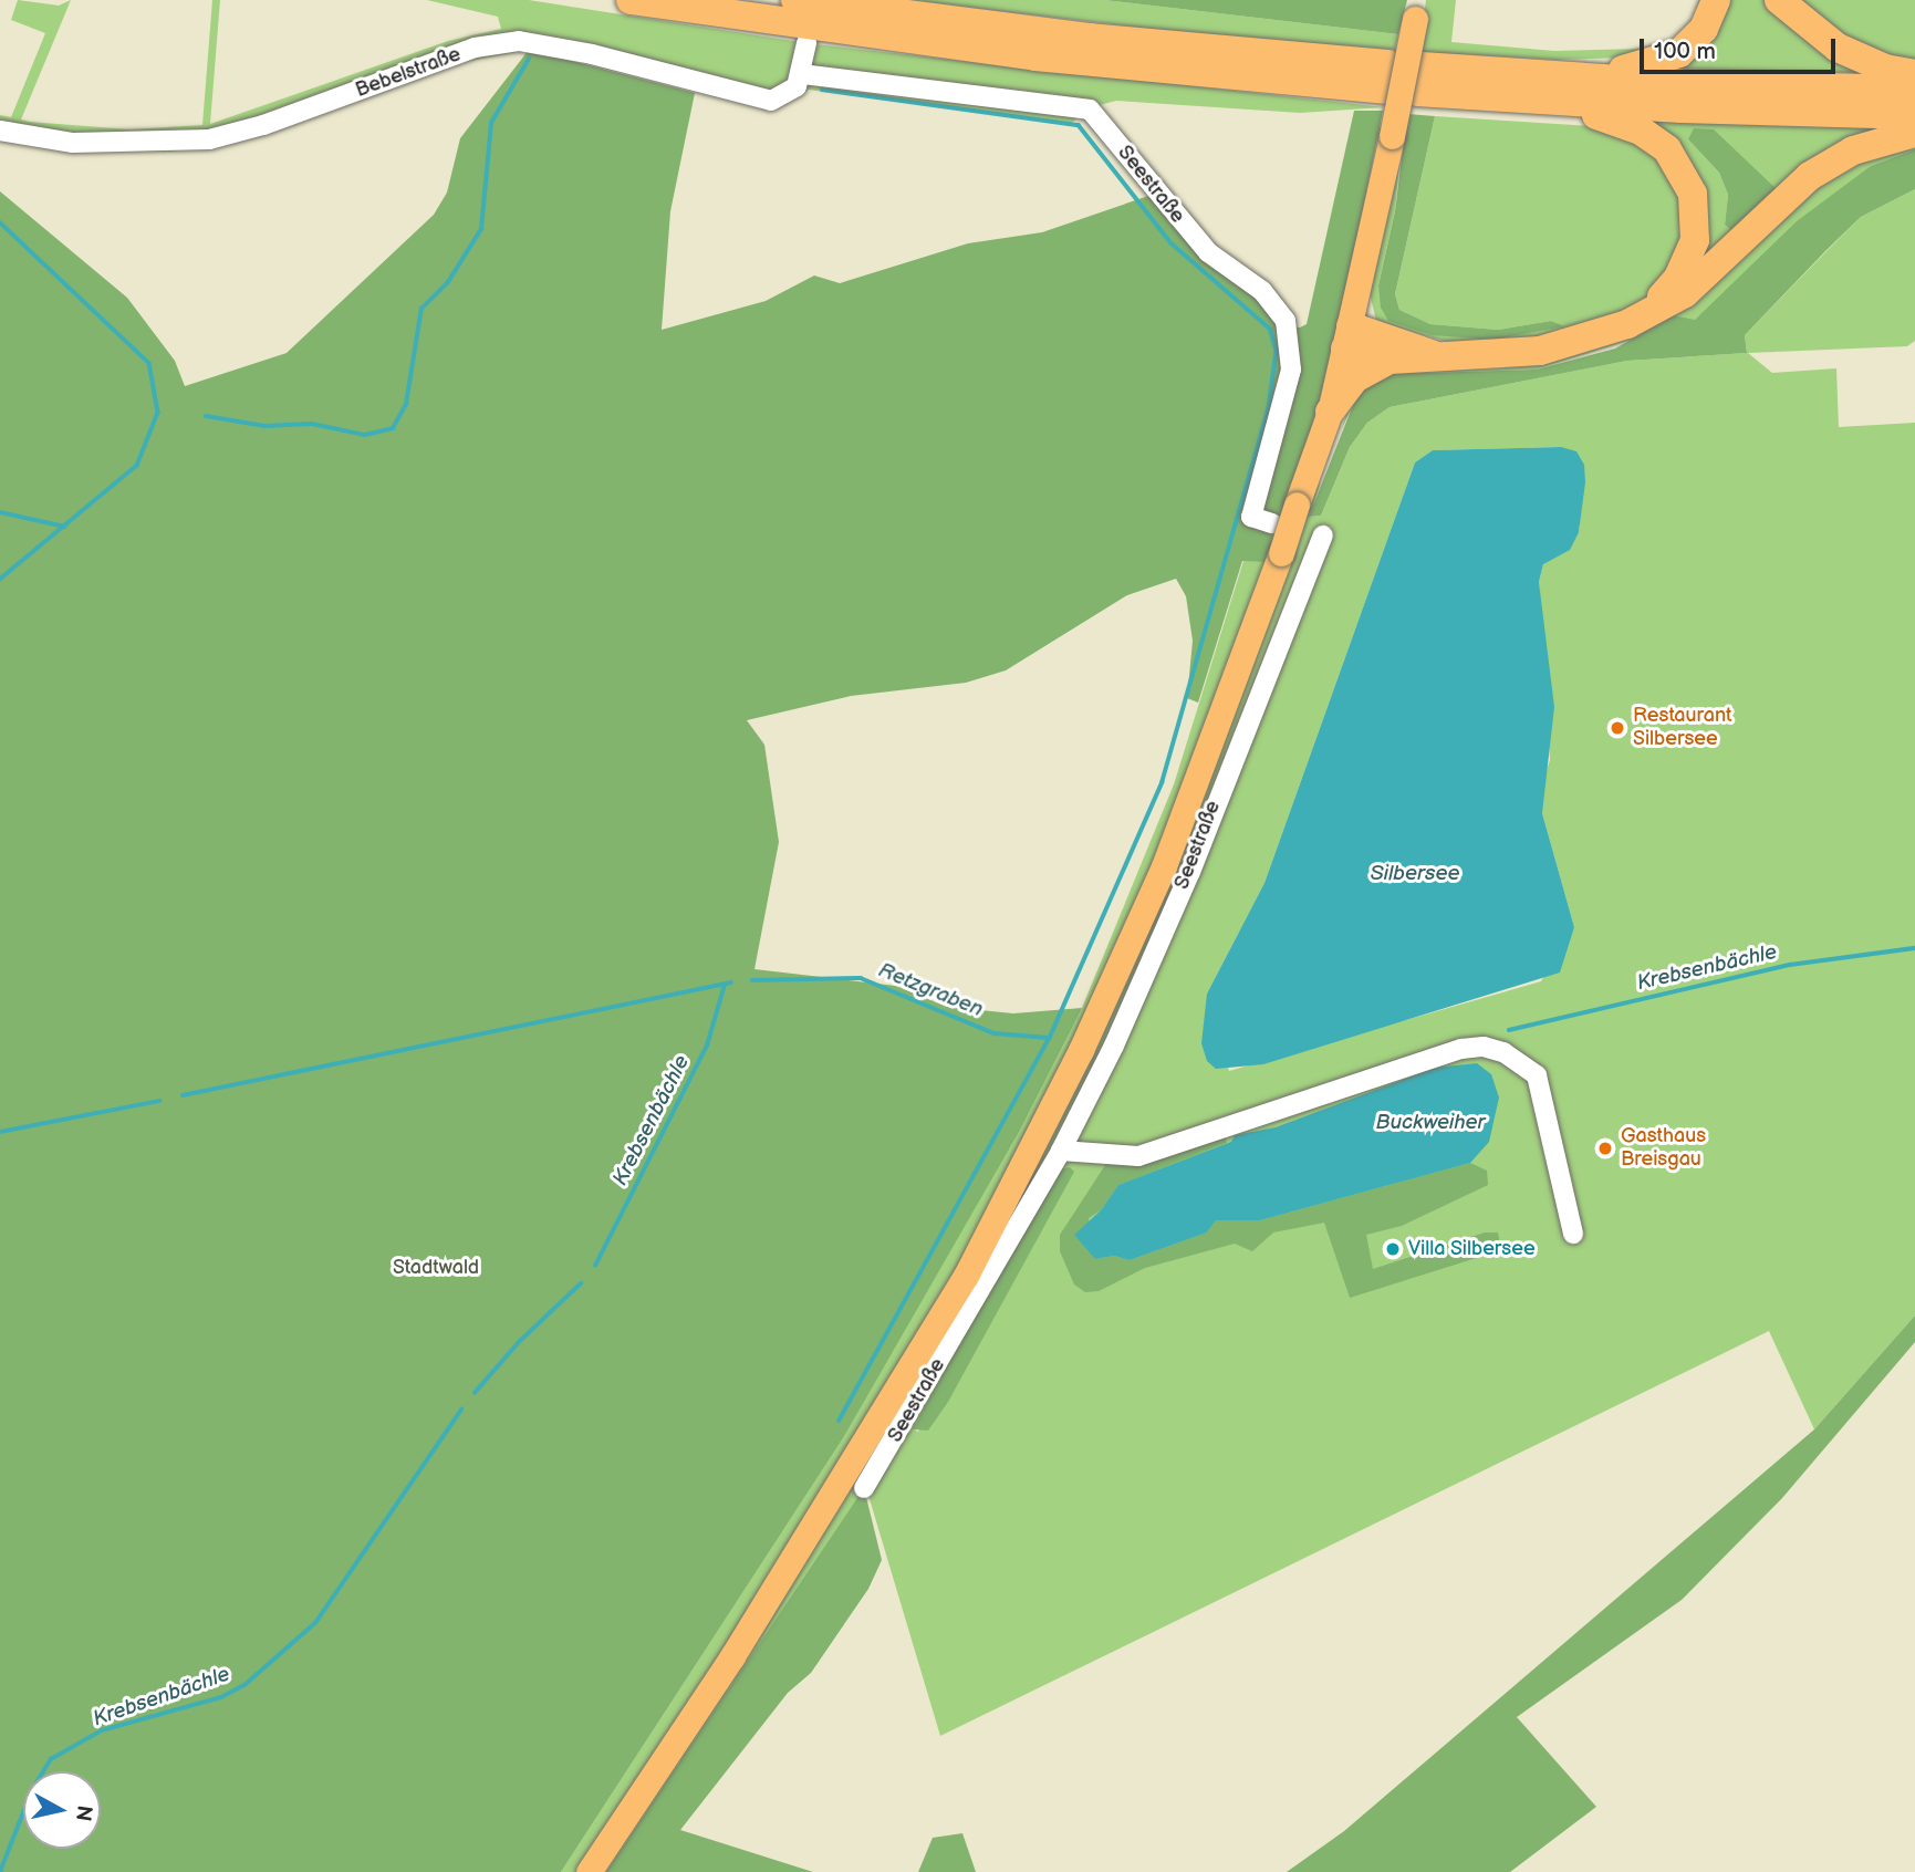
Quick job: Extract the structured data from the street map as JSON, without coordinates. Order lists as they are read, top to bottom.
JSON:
{
  "streets": {
    "street": ["Bebelstraße", "Seestraße"]
  },
  "crossings": [
    ["Bebelstraße", "Seestraße"]
  ],
  "water": [
    "Silbersee",
    "Krebsenbächle",
    "Retzgraben",
    "Buckweiher"
  ],
  "parks": ["Stadtwald"],
  "places": ["Restaurant Silbersee", "Gasthaus Breisgau", "Villa Silbersee"],
  "scale_bar": "100 m",
  "north": "right"
}
